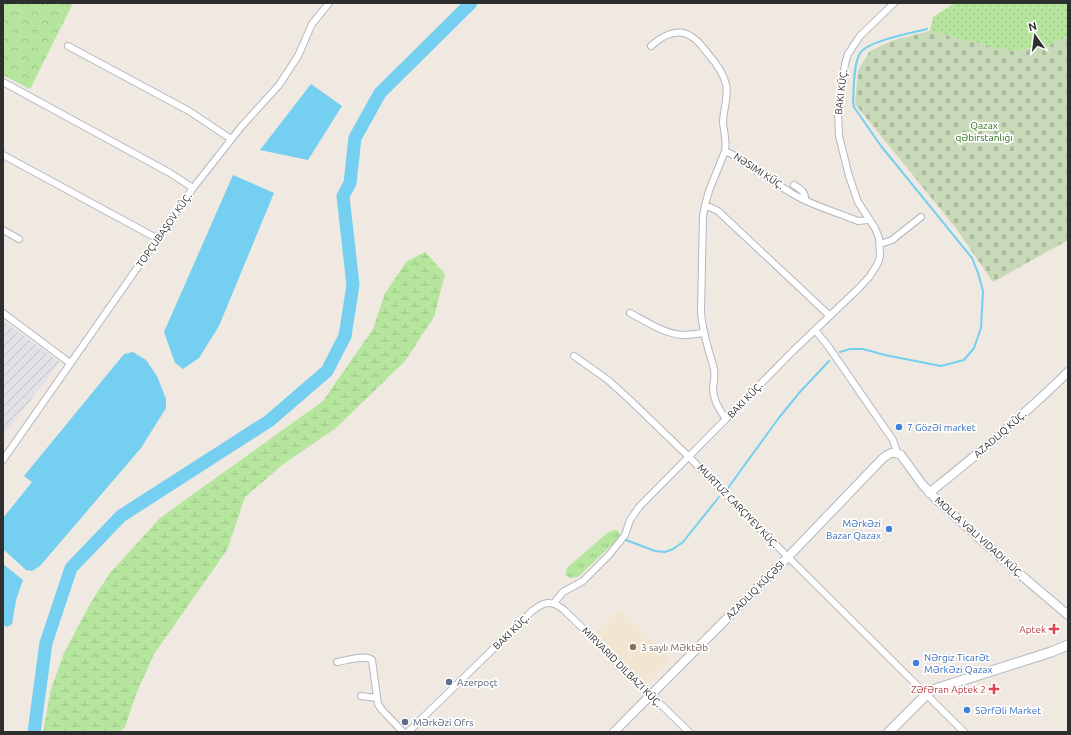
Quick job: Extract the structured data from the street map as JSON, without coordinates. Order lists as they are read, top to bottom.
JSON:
{
  "streets": {
    "street": [
      "NƏSIMI KÜÇ.",
      "TOPÇUBAŞOV KÜÇ.",
      "MOLLA VƏLI VIDADI KÜÇ.",
      "MIRVARID DILBAZI KÜÇ."
    ]
  },
  "parks": ["Qazax qəbirstanlığı"],
  "places": {
    "other": [
      "7 Gözəl market",
      "Mərkəzi Bazar Qazax",
      "3 saylı Məktəb",
      "Nərgiz Ticarət Mərkəzi Qazax",
      "Azerpoçt",
      "Sərfəli Market",
      "Mərkəzi Ofrs"
    ],
    "health": ["Aptek", "Zəfəran Aptek 2"]
  },
  "north": "top"
}
